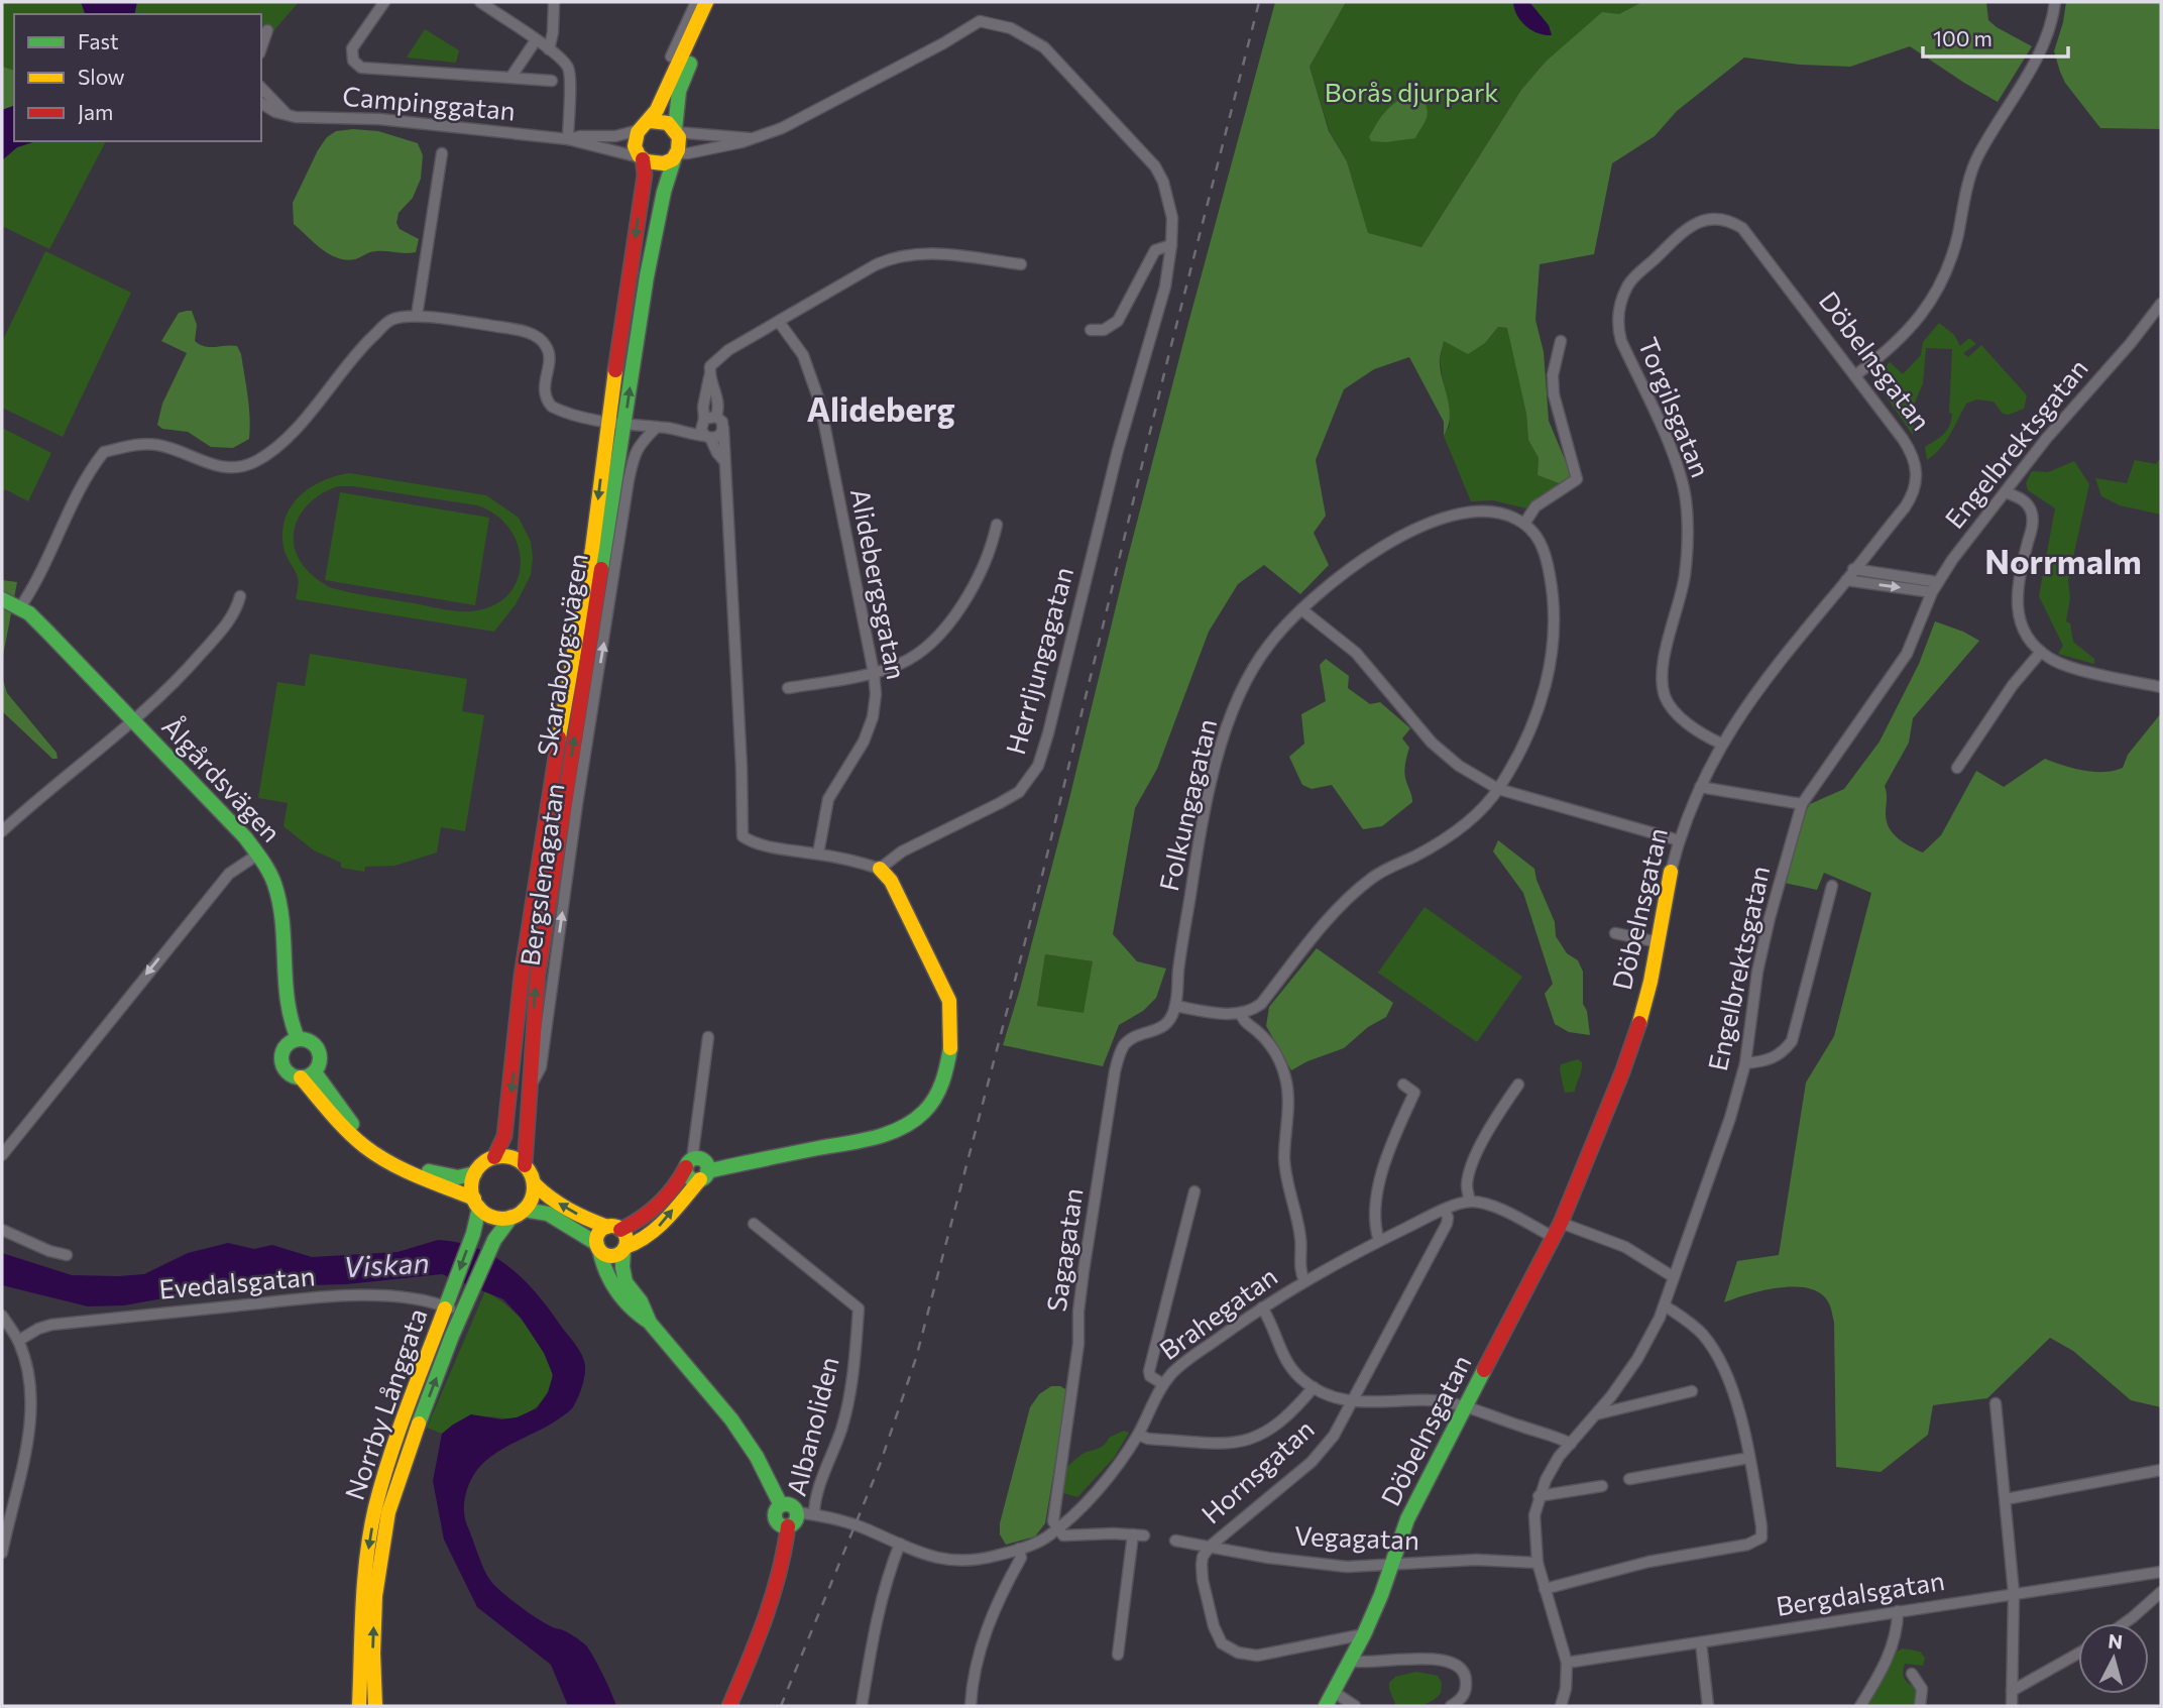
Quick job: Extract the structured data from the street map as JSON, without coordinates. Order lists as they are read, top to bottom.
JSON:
{
  "streets": {
    "main road": [
      "Döbelnsgatan",
      "Skaraborgsvägen",
      "Ålgårdsvägen",
      "Norrby Långgata"
    ],
    "street": [
      "Campinggatan",
      "Torgilsgatan",
      "Engelbrektsgatan",
      "Alidebergsgatan",
      "Herrljungagatan",
      "Folkungagatan",
      "Bergslenagatan",
      "Sagagatan",
      "Evedalsgatan",
      "Brahegatan",
      "Albanoliden",
      "Hornsgatan",
      "Vegagatan",
      "Bergdalsgatan"
    ]
  },
  "crossings": [
    ["Campinggatan", "Skaraborgsvägen"],
    ["Döbelnsgatan", "Torgilsgatan"],
    ["Döbelnsgatan", "Hornsgatan"],
    ["Döbelnsgatan", "Vegagatan"],
    ["Engelbrektsgatan", "Vegagatan"],
    ["Engelbrektsgatan", "Bergdalsgatan"],
    ["Skaraborgsvägen", "Bergslenagatan"],
    ["Skaraborgsvägen", "Norrby Långgata"],
    ["Folkungagatan", "Sagagatan"],
    ["Sagagatan", "Brahegatan"],
    ["Evedalsgatan", "Norrby Långgata"],
    ["Brahegatan", "Hornsgatan"],
    ["Hornsgatan", "Vegagatan"]
  ],
  "one_way": ["Bergslenagatan"],
  "districts": ["Alideberg", "Norrmalm"],
  "water": ["Viskan"],
  "parks": ["Borås djurpark"],
  "legend": ["Fast", "Slow", "Jam"],
  "scale_bar": "100 m",
  "north": "top"
}
